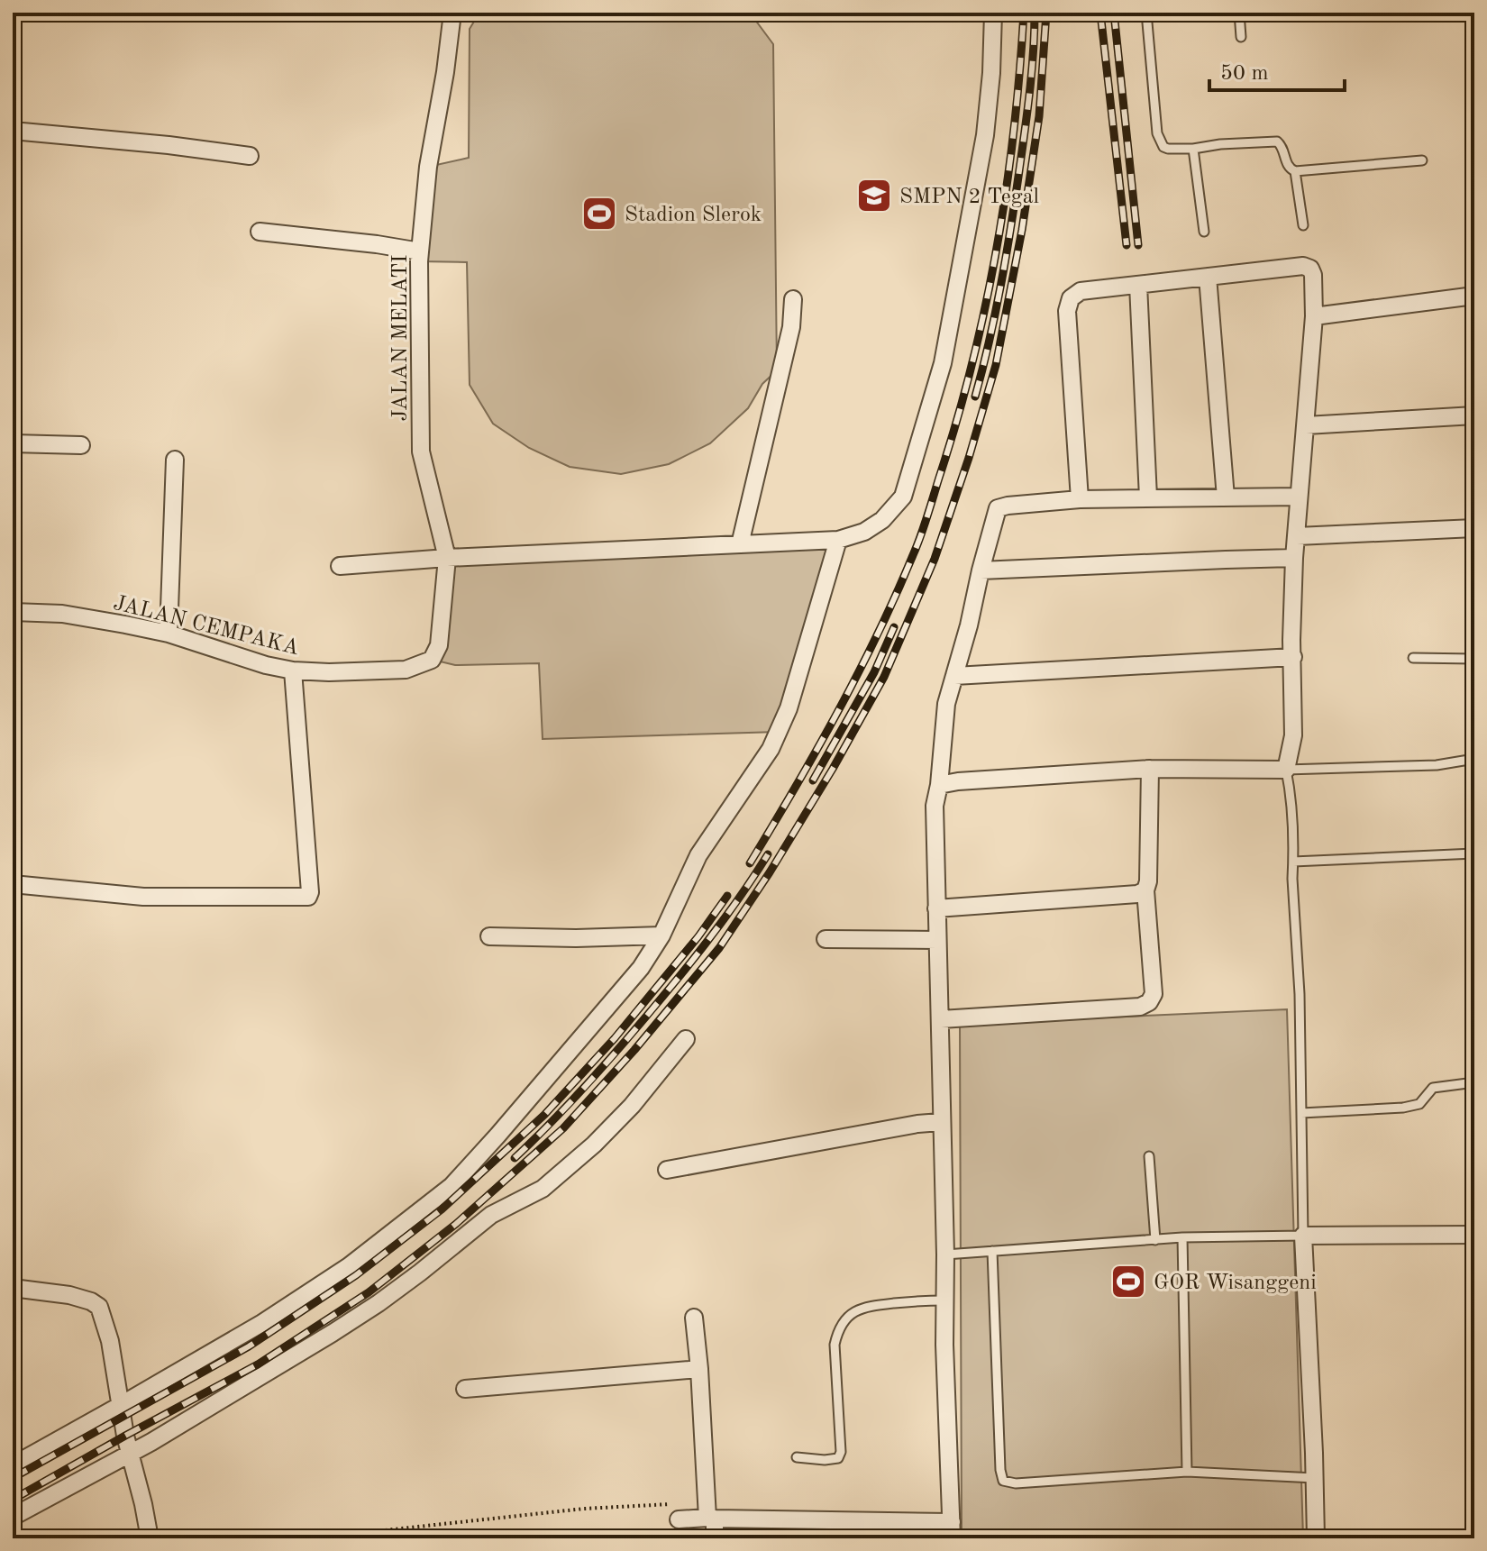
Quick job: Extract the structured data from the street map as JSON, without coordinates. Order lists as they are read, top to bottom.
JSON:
{
  "streets": {
    "street": ["JALAN MELATI", "JALAN CEMPAKA"]
  },
  "crossings": [
    ["JALAN MELATI", "JALAN CEMPAKA"]
  ],
  "places": {
    "school or university": ["SMPN 2 Tegal"],
    "sports": ["Stadion Slerok", "GOR Wisanggeni"]
  },
  "scale_bar": "50 m"
}
